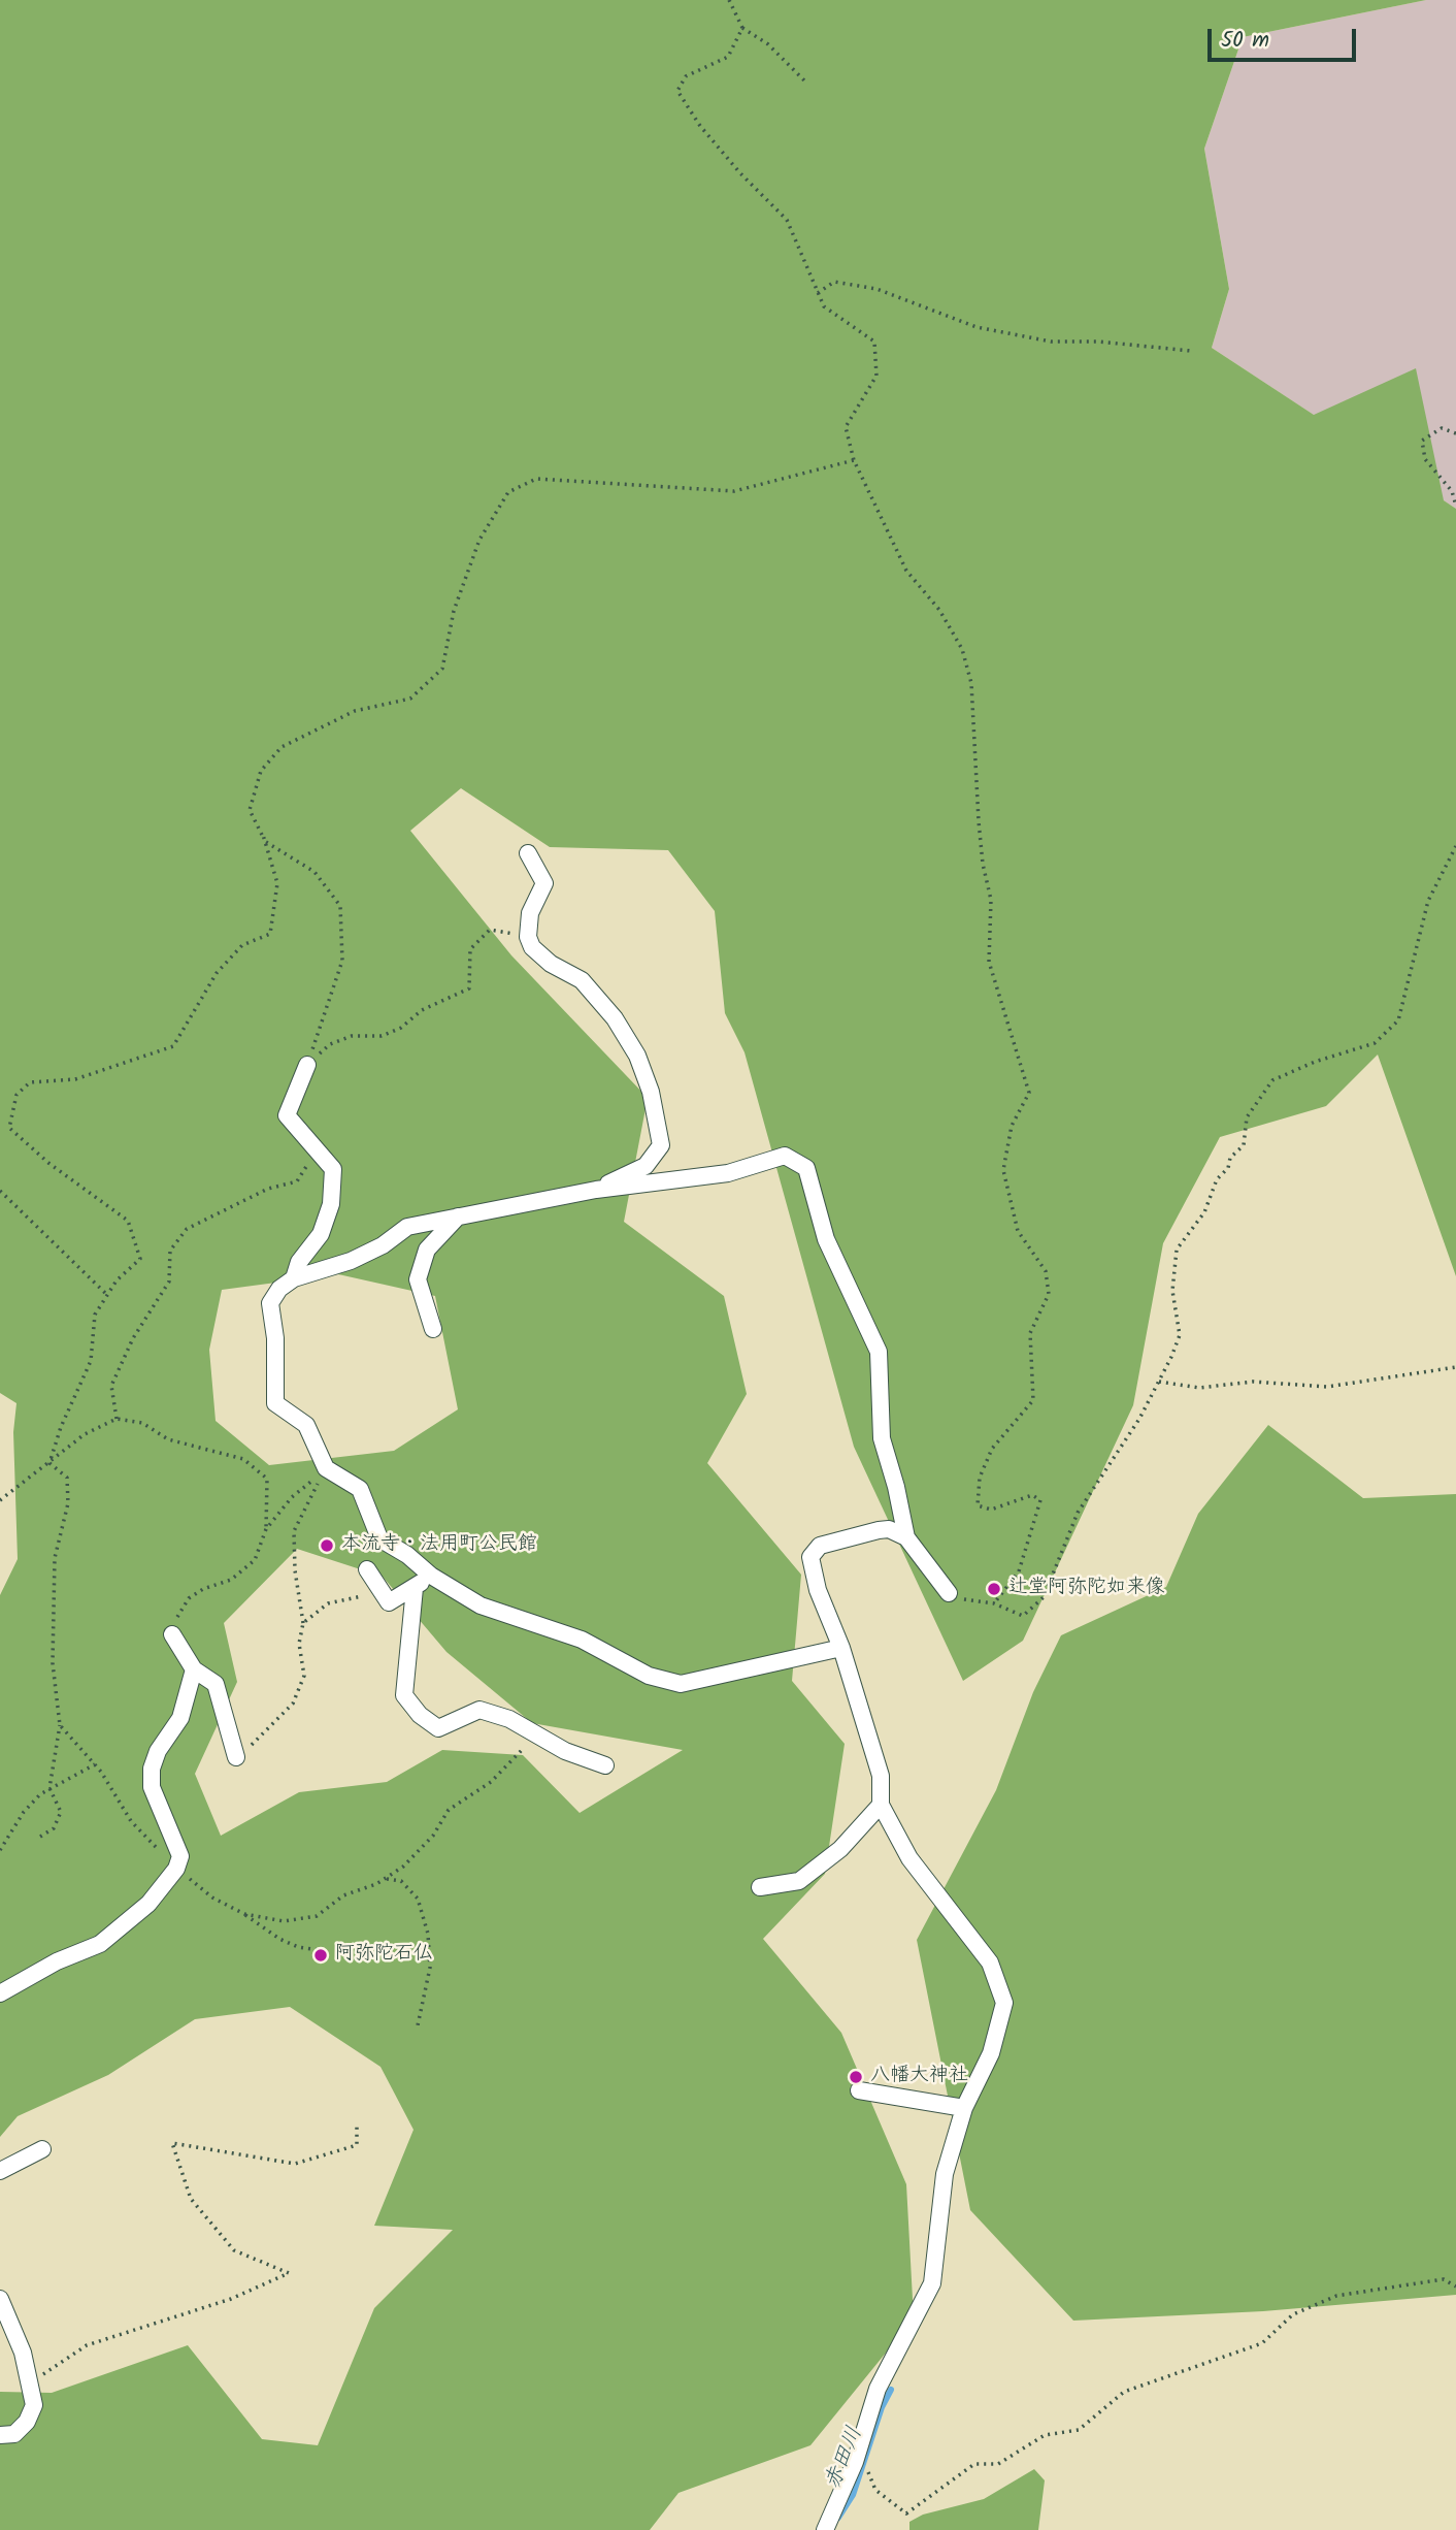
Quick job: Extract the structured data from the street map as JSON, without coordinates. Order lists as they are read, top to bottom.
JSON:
{
  "water": ["赤田川"],
  "places": [
    "本流寺・法用町公民館",
    "辻堂阿弥陀如来像",
    "阿弥陀石仏",
    "八幡大神社"
  ],
  "scale_bar": "50 m"
}
